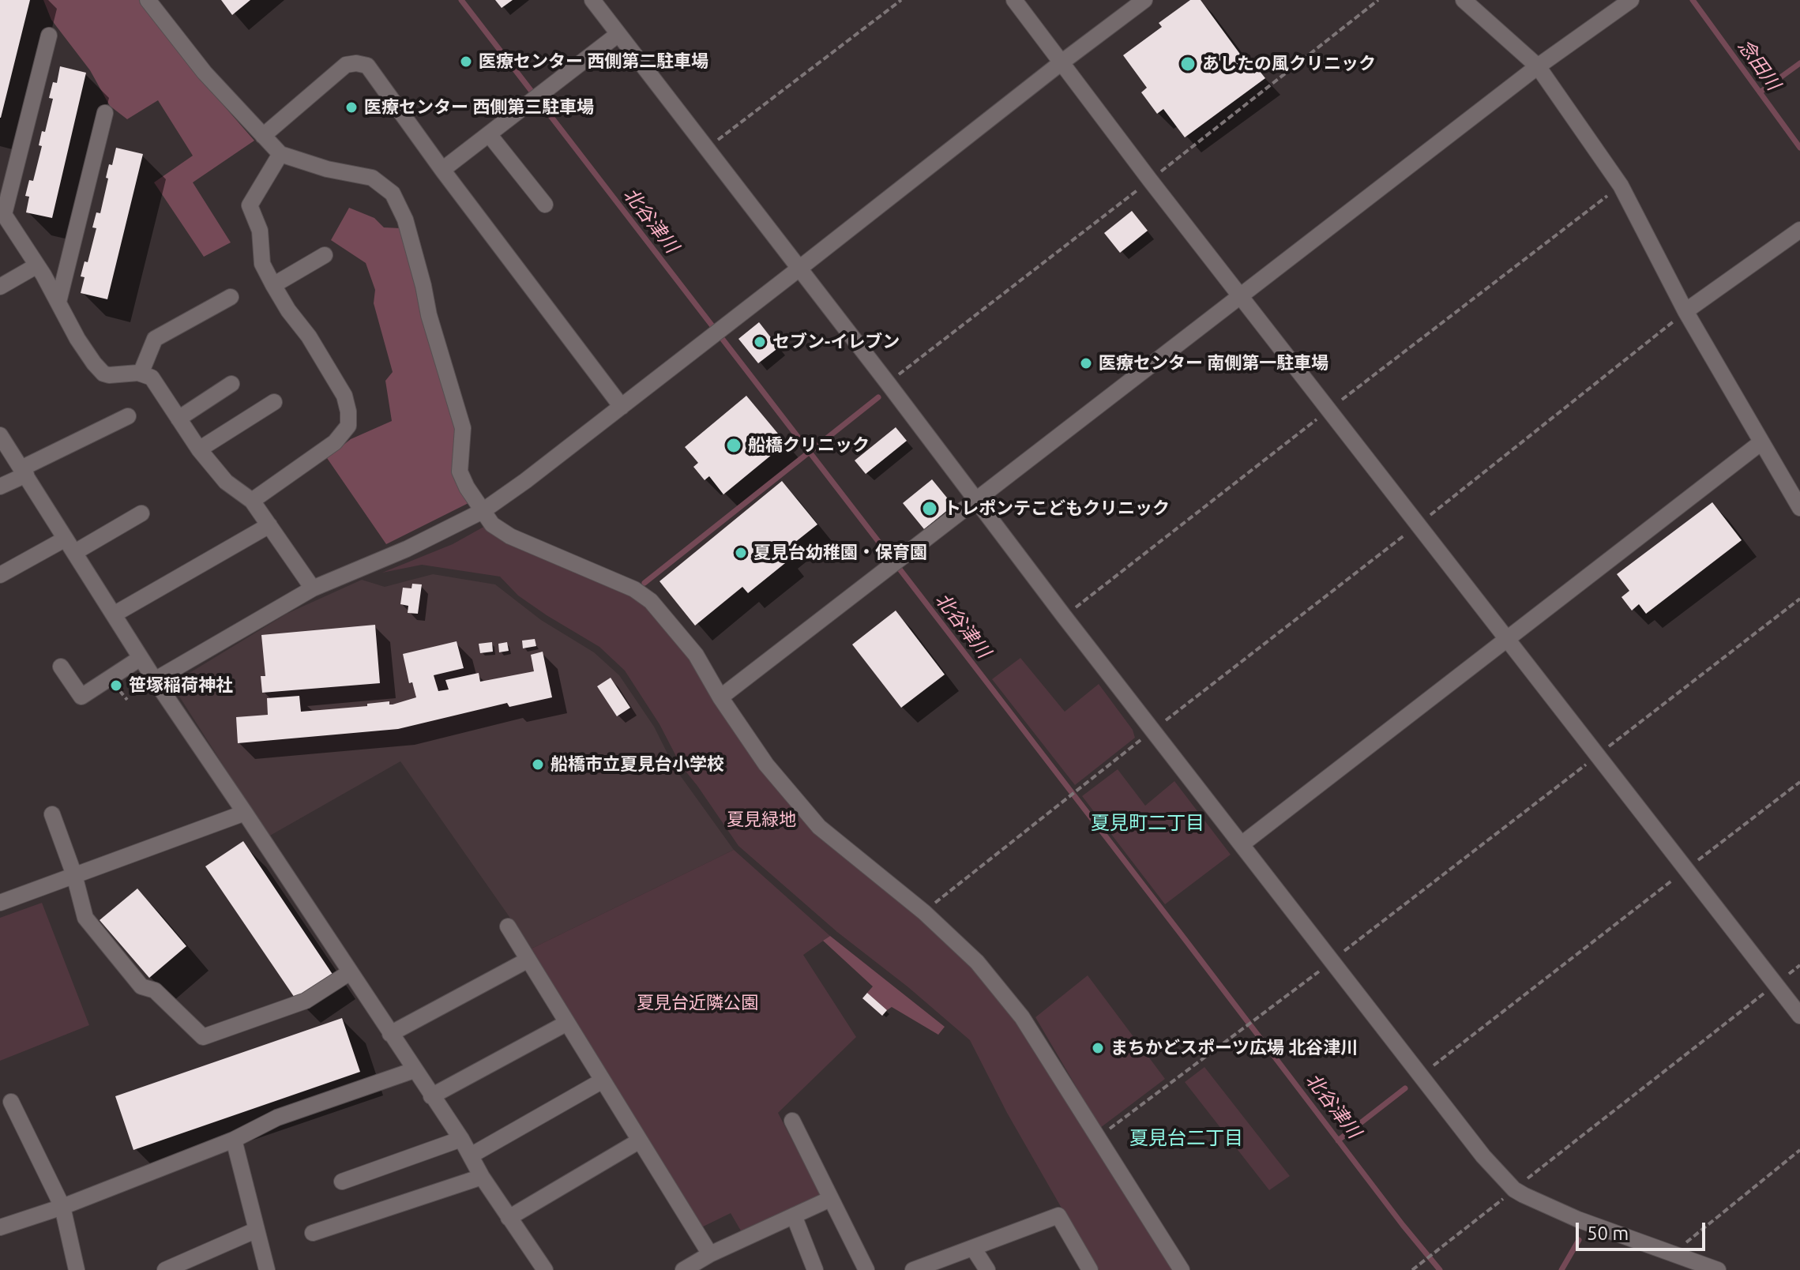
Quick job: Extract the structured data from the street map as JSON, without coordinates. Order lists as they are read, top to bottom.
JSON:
{
  "districts": ["夏見町二丁目", "夏見台二丁目"],
  "water": ["念田川", "北谷津川"],
  "parks": ["夏見緑地", "夏見台近隣公園"],
  "places": [
    "医療センター 西側第二駐車場",
    "あしたの風クリニック",
    "医療センター 西側第三駐車場",
    "セブン-イレブン",
    "医療センター 南側第一駐車場",
    "船橋クリニック",
    "トレポンテこどもクリニック",
    "夏見台幼稚園・保育園",
    "笹塚稲荷神社",
    "船橋市立夏見台小学校",
    "まちかどスポーツ広場 北谷津川"
  ],
  "scale_bar": "50 m"
}
